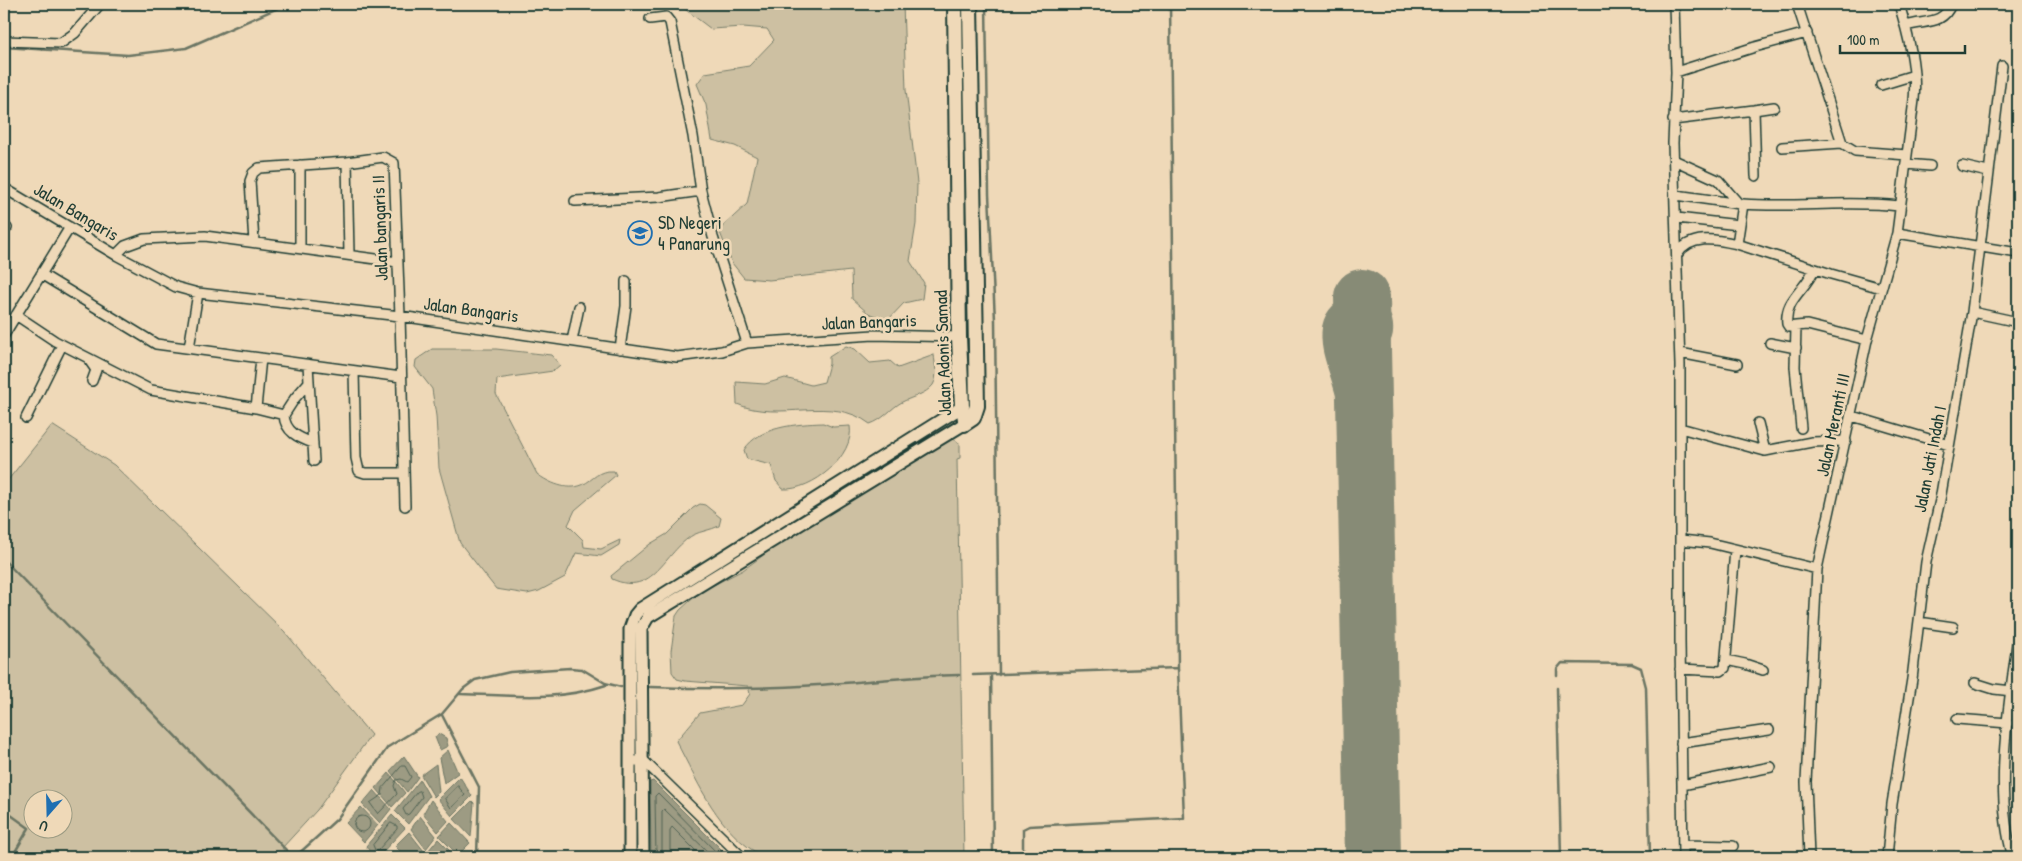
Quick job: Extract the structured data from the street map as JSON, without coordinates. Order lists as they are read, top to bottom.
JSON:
{
  "streets": {
    "highway": ["Jalan Adonis Samad"],
    "street": [
      "Jalan Bangaris",
      "Jalan bangaris II",
      "Jalan Meranti III",
      "Jalan Jati Indah I"
    ]
  },
  "crossings": [
    ["Jalan Bangaris", "Jalan bangaris II"],
    ["Jalan Bangaris", "Jalan Adonis Samad"]
  ],
  "places": {
    "school or university": ["SD Negeri 4 Panarung"]
  },
  "scale_bar": "100 m",
  "north": "bottom"
}
